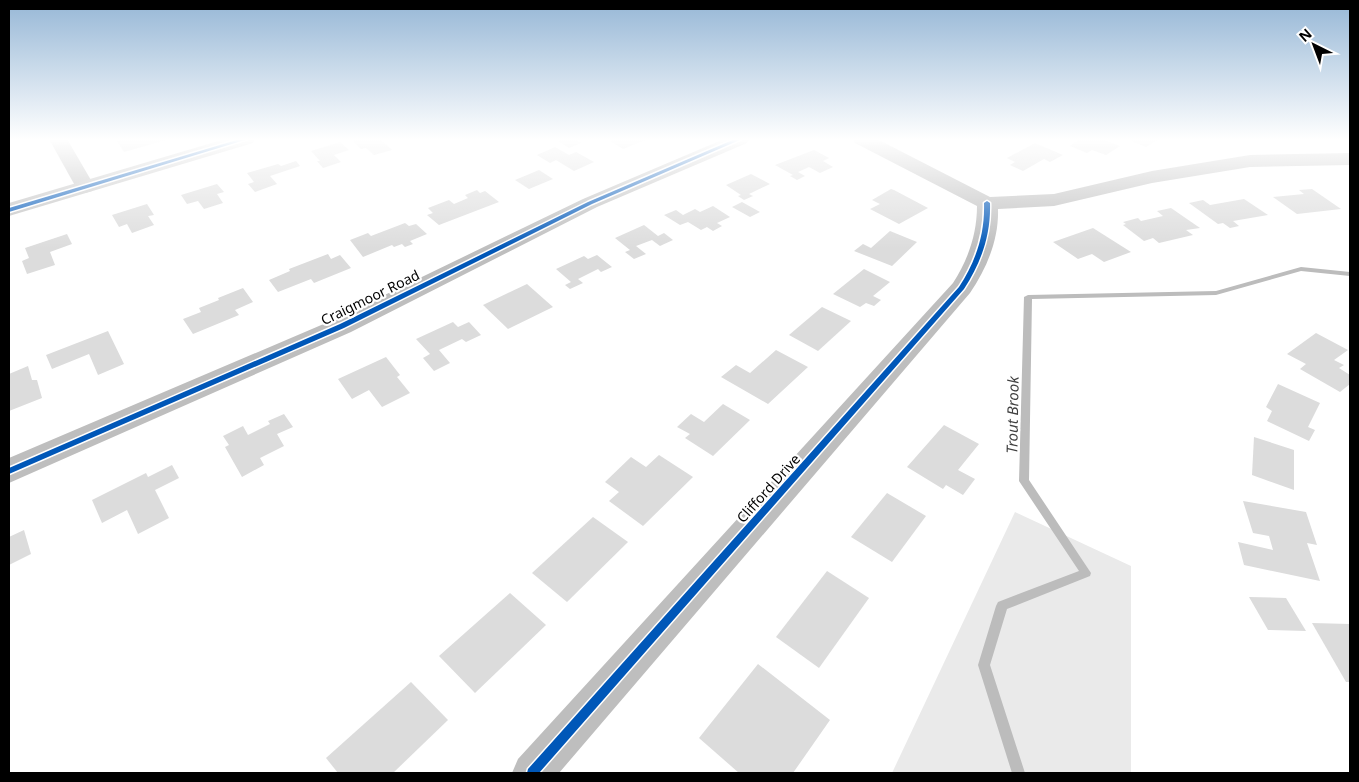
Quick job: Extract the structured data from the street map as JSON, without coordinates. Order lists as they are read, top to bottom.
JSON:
{
  "streets": {
    "street": ["Craigmoor Road", "Clifford Drive"]
  },
  "water": ["Trout Brook"],
  "north": "top left"
}
